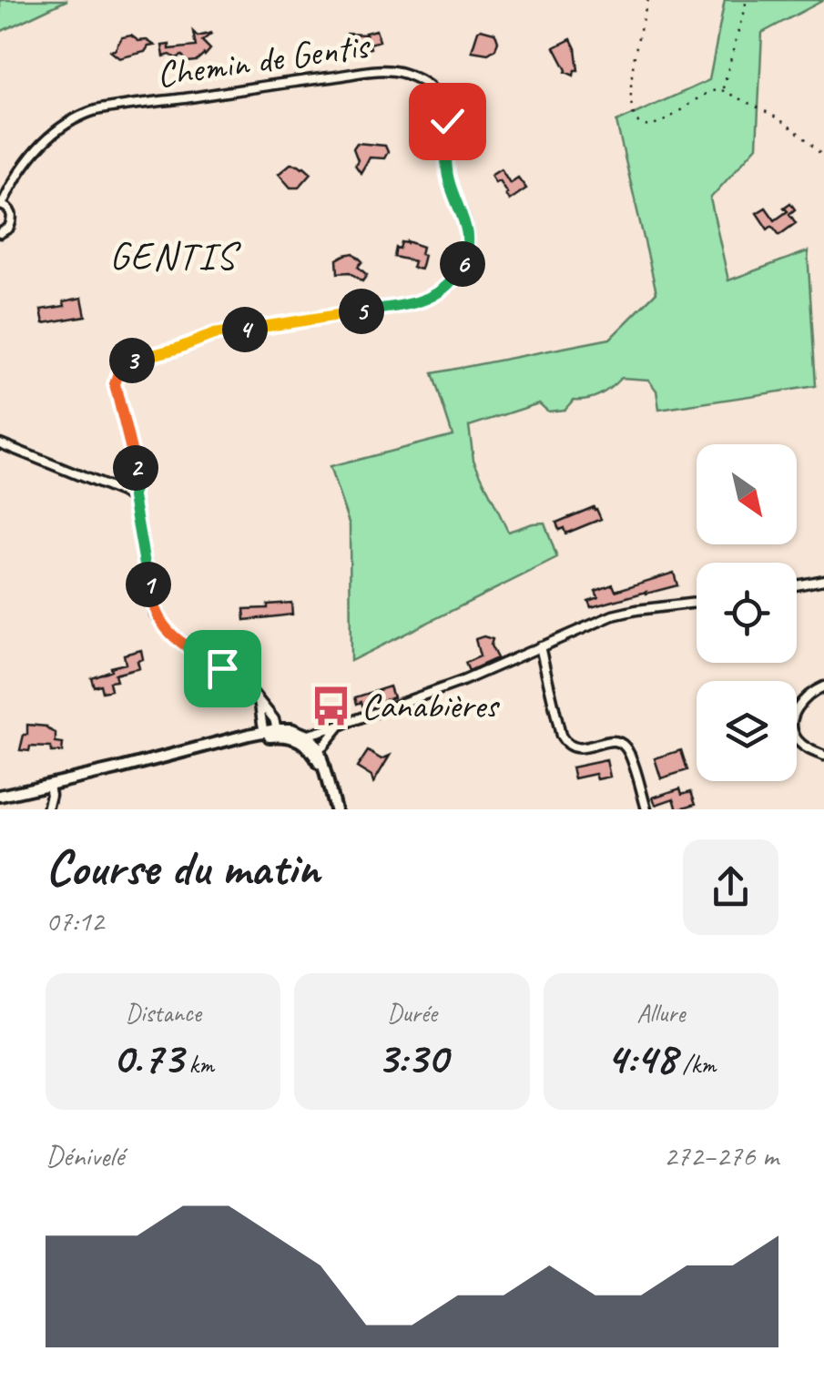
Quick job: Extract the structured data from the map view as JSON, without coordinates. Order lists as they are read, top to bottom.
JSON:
{
  "streets": {
    "street": ["Chemin de Gentis"]
  },
  "districts": ["GENTIS"],
  "places": {
    "bus stop": ["Canabières"]
  },
  "north": "bottom right",
  "page": {
    "pins": [
      "6",
      "5",
      "4",
      "3",
      "2",
      "1"
    ],
    "heading": ["Course du matin", "07:12"],
    "stats": [
      ["Distance", "0.73 km"],
      ["Durée", "3:30"],
      ["Allure", "4:48 /km"]
    ],
    "chart": ["Dénivelé", "272–276 m"]
  }
}
